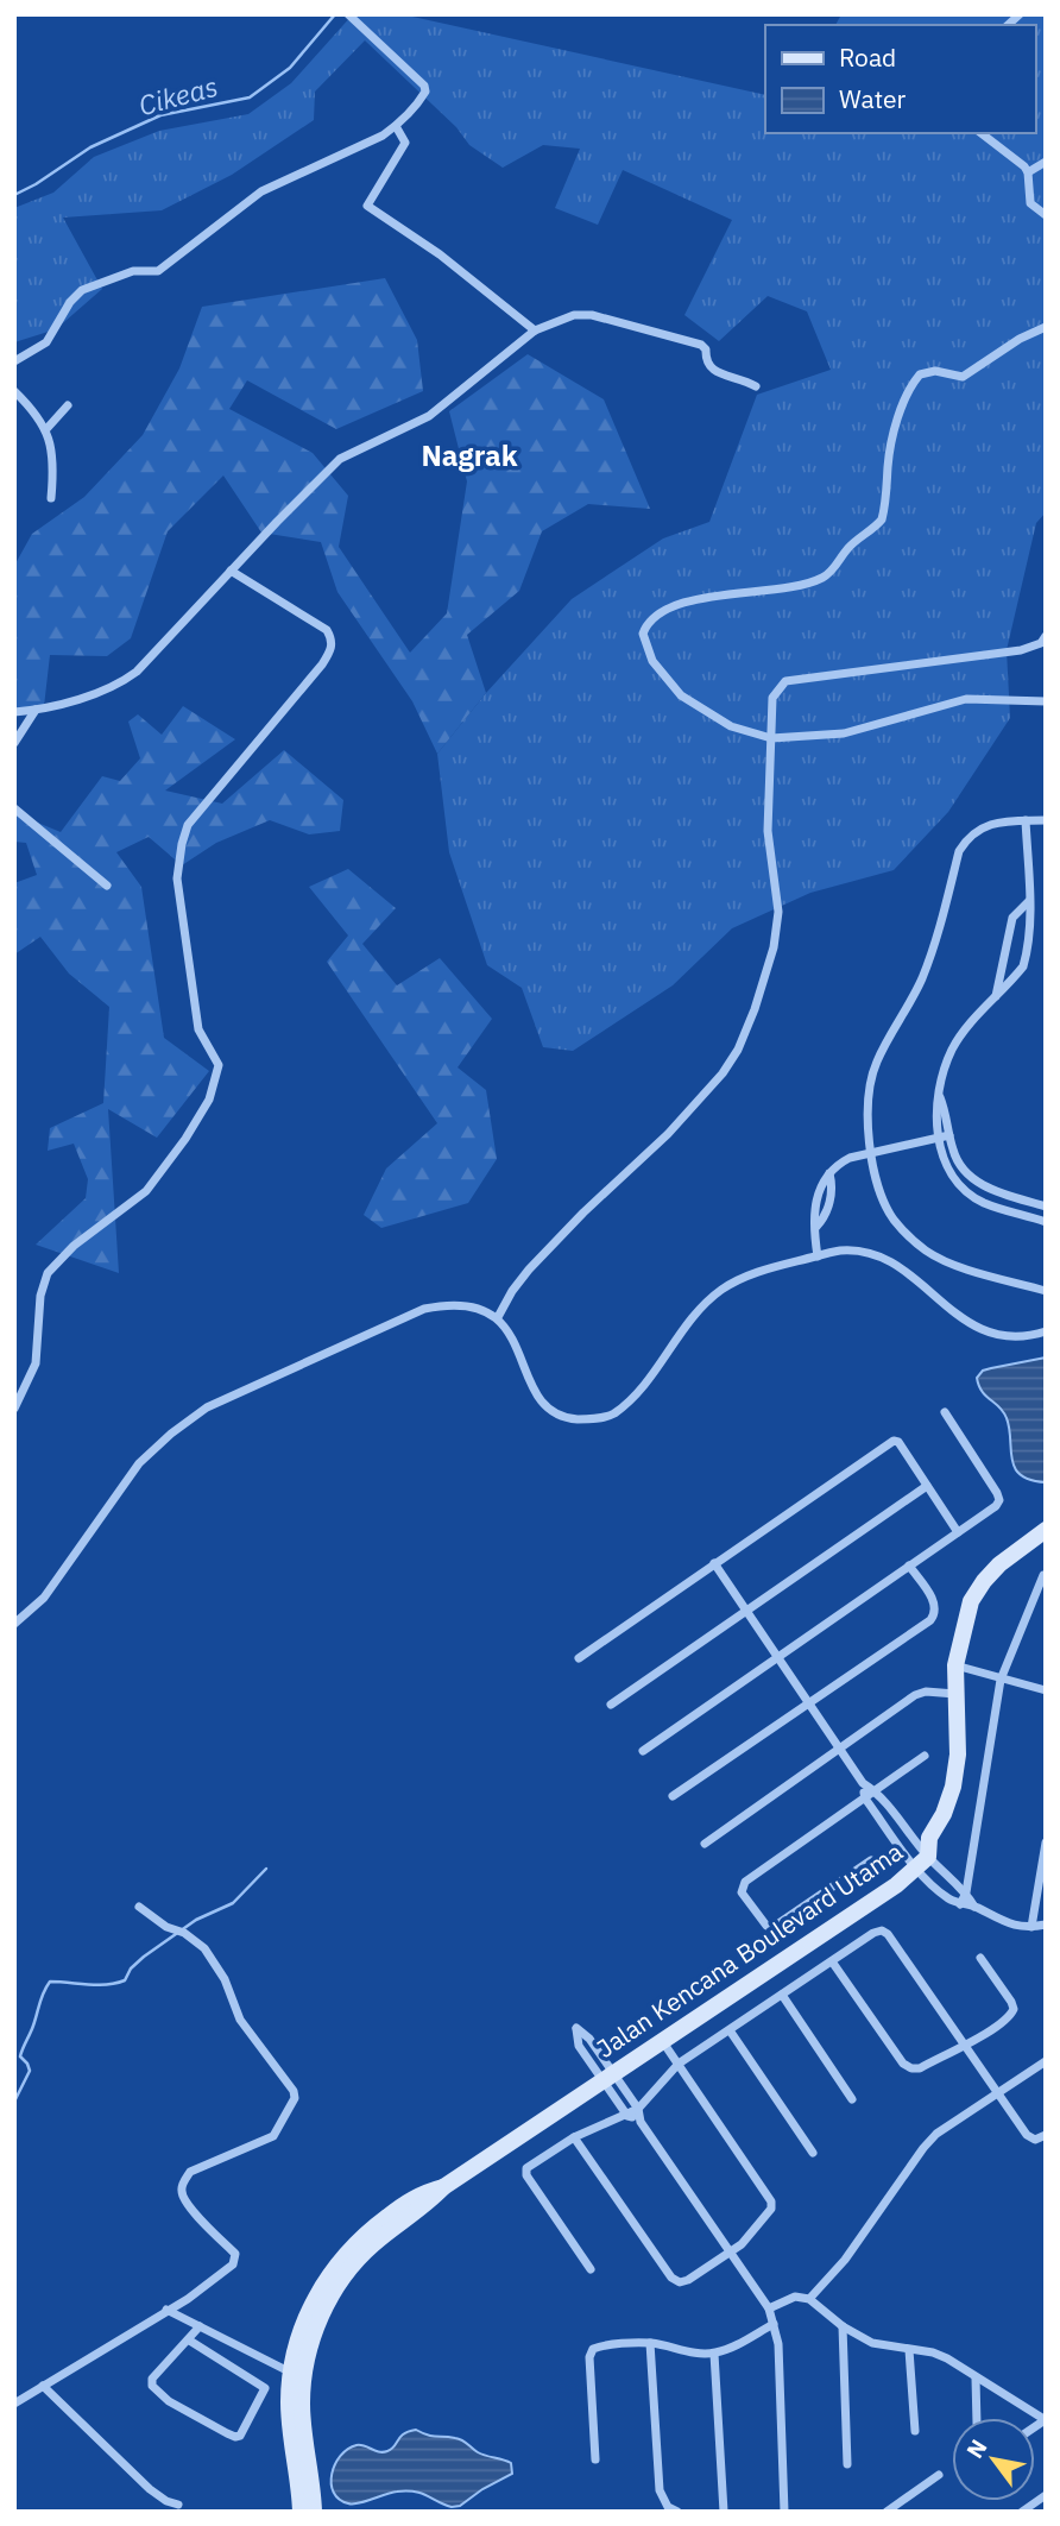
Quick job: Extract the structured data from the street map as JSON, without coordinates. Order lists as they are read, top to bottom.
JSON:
{
  "streets": {
    "street": ["Jalan Kencana Boulevard Utama"]
  },
  "districts": ["Nagrak"],
  "water": ["Cikeas"],
  "legend": ["Road", "Water"],
  "north": "top left"
}
